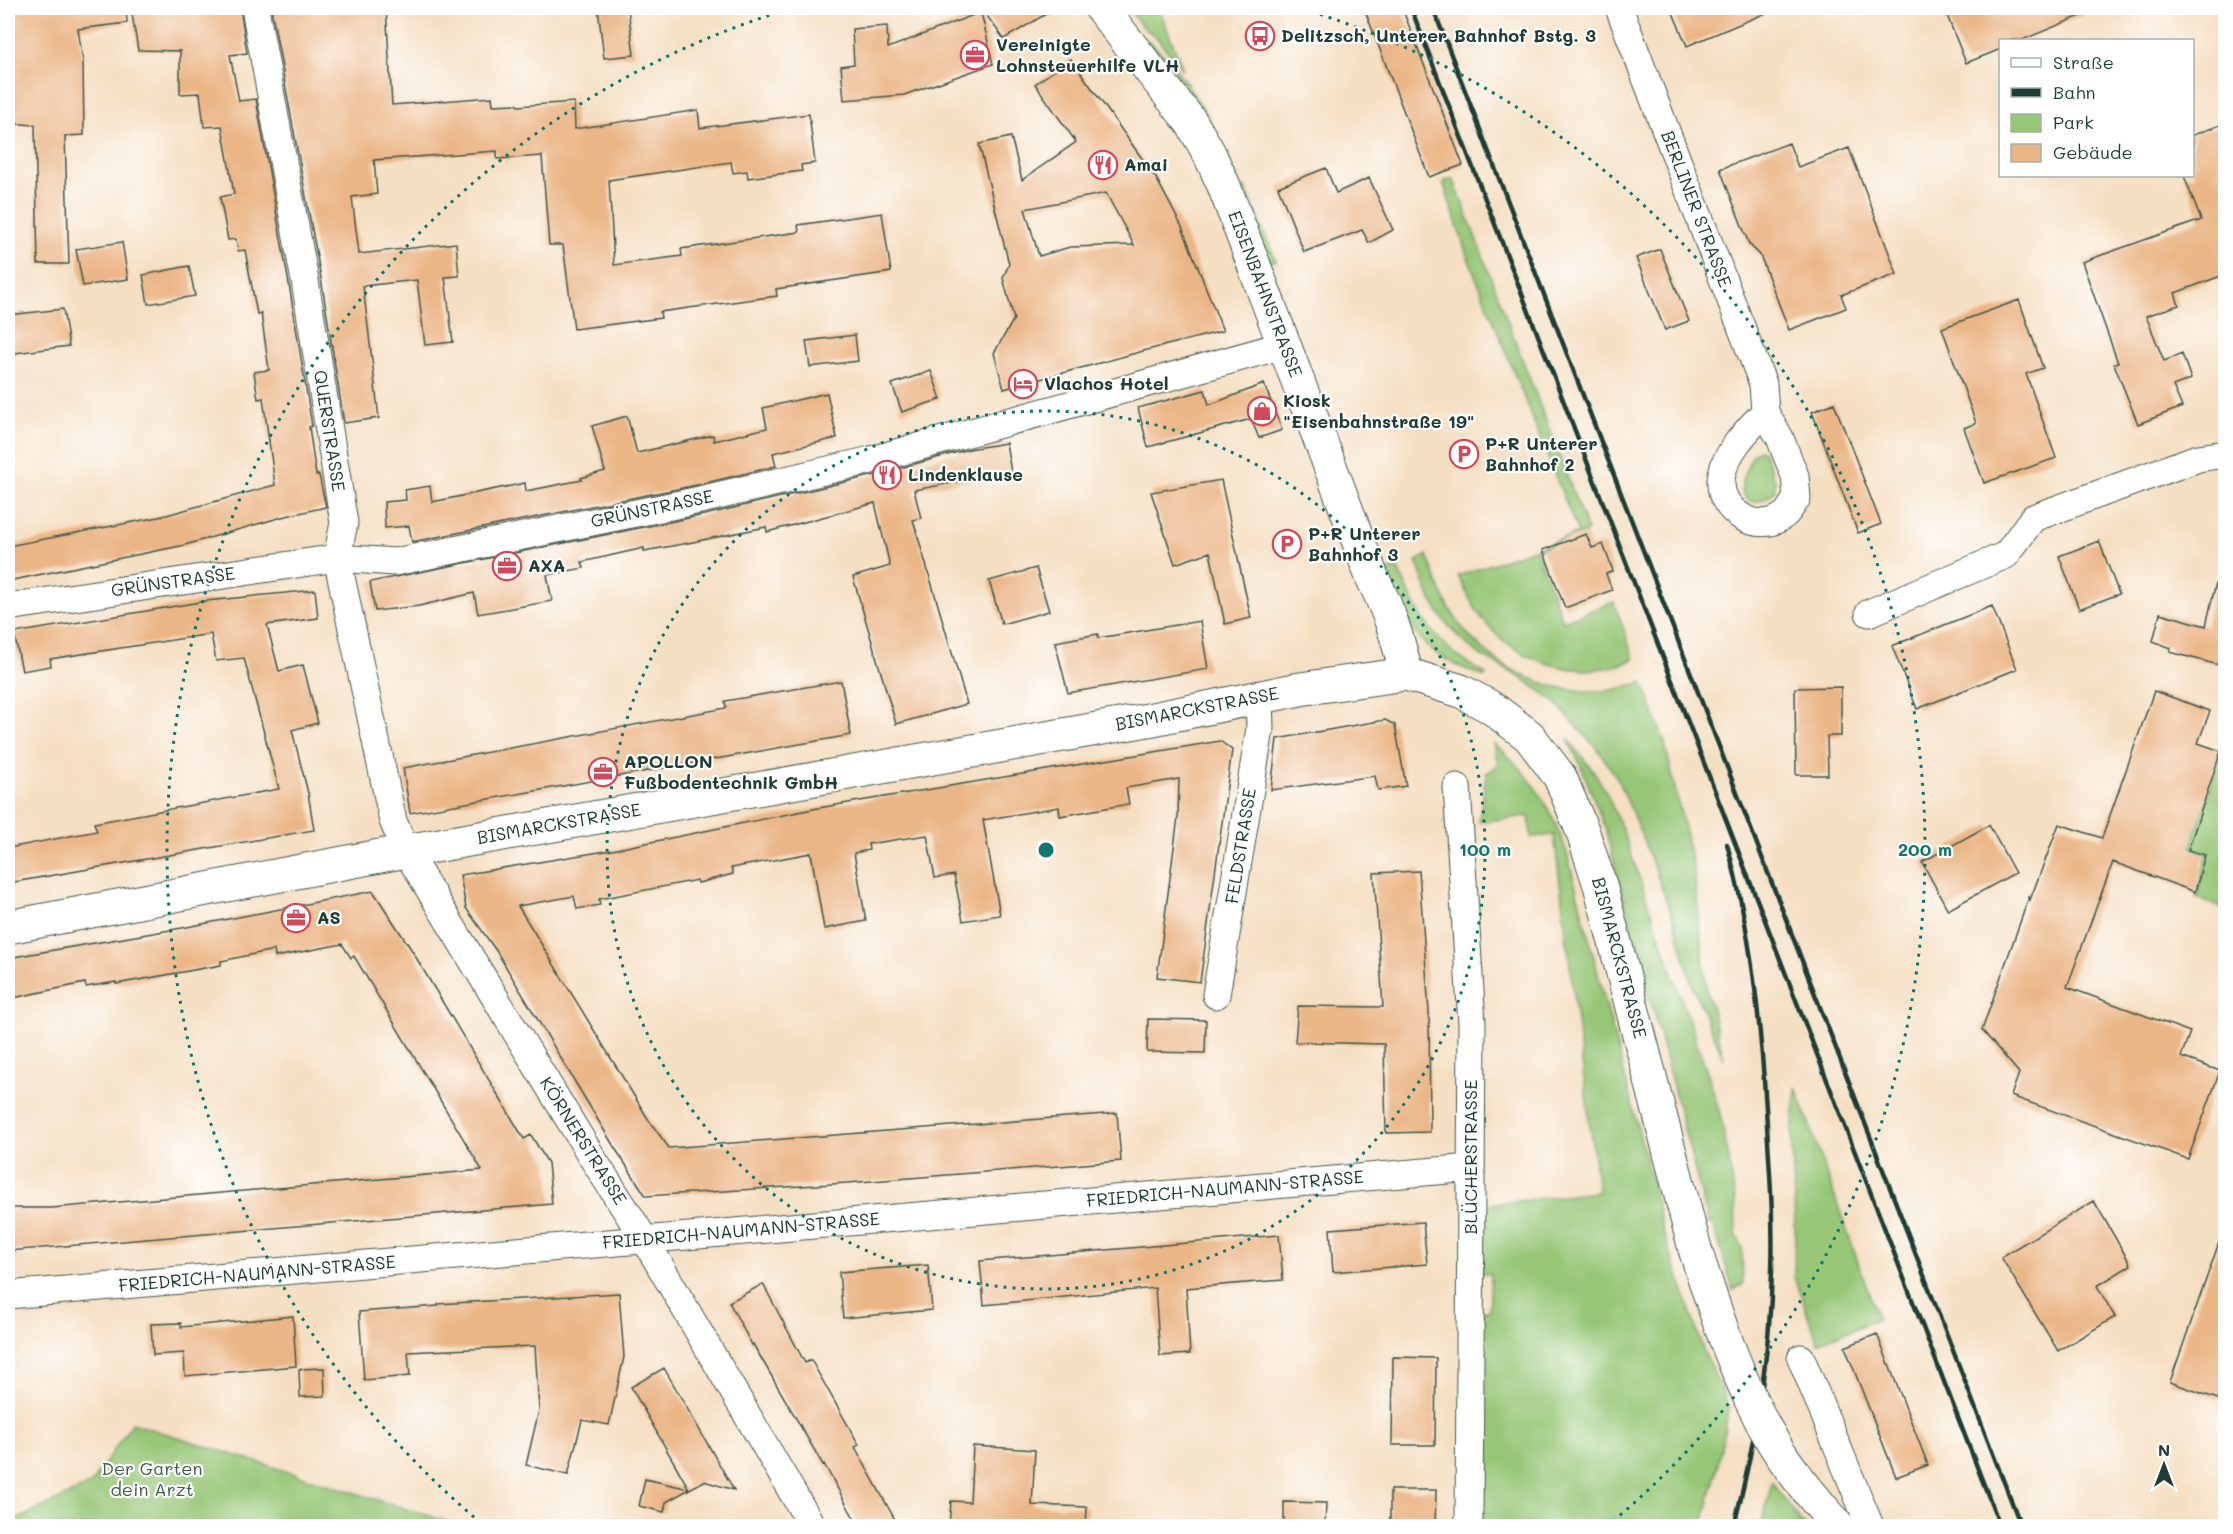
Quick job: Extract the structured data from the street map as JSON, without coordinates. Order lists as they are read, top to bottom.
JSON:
{
  "streets": {
    "street": [
      "BERLINER STRASSE",
      "EISENBAHNSTRASSE",
      "QUERSTRASSE",
      "GRÜNSTRASSE",
      "BISMARCKSTRASSE",
      "FELDSTRASSE",
      "KÖRNERSTRASSE",
      "BLÜCHERSTRASSE",
      "FRIEDRICH-NAUMANN-STRASSE"
    ]
  },
  "crossings": [
    ["EISENBAHNSTRASSE", "GRÜNSTRASSE"],
    ["EISENBAHNSTRASSE", "BISMARCKSTRASSE"],
    ["QUERSTRASSE", "GRÜNSTRASSE"],
    ["QUERSTRASSE", "BISMARCKSTRASSE"],
    ["QUERSTRASSE", "KÖRNERSTRASSE"],
    ["BISMARCKSTRASSE", "FELDSTRASSE"],
    ["BISMARCKSTRASSE", "KÖRNERSTRASSE"],
    ["KÖRNERSTRASSE", "FRIEDRICH-NAUMANN-STRASSE"],
    ["BLÜCHERSTRASSE", "FRIEDRICH-NAUMANN-STRASSE"]
  ],
  "parks": ["Der Garten dein Arzt"],
  "places": {
    "bus stop": ["Delitzsch, Unterer Bahnhof Bstg. 3"],
    "office": [
      "Vereinigte Lohnsteuerhilfe VLH",
      "AXA",
      "APOLLON Fußbodentechnik GmbH",
      "AS"
    ],
    "restaurant": ["Amai", "Lindenklause"],
    "hotel": ["Vlachos Hotel"],
    "shop": ["Kiosk \"Eisenbahnstraße 19\""],
    "parking": ["P+R Unterer Bahnhof 2", "P+R Unterer Bahnhof 3"]
  },
  "legend": [
    "Straße",
    "Bahn",
    "Park",
    "Gebäude"
  ],
  "north": "top",
  "rings": ["100 m", "200 m"]
}
